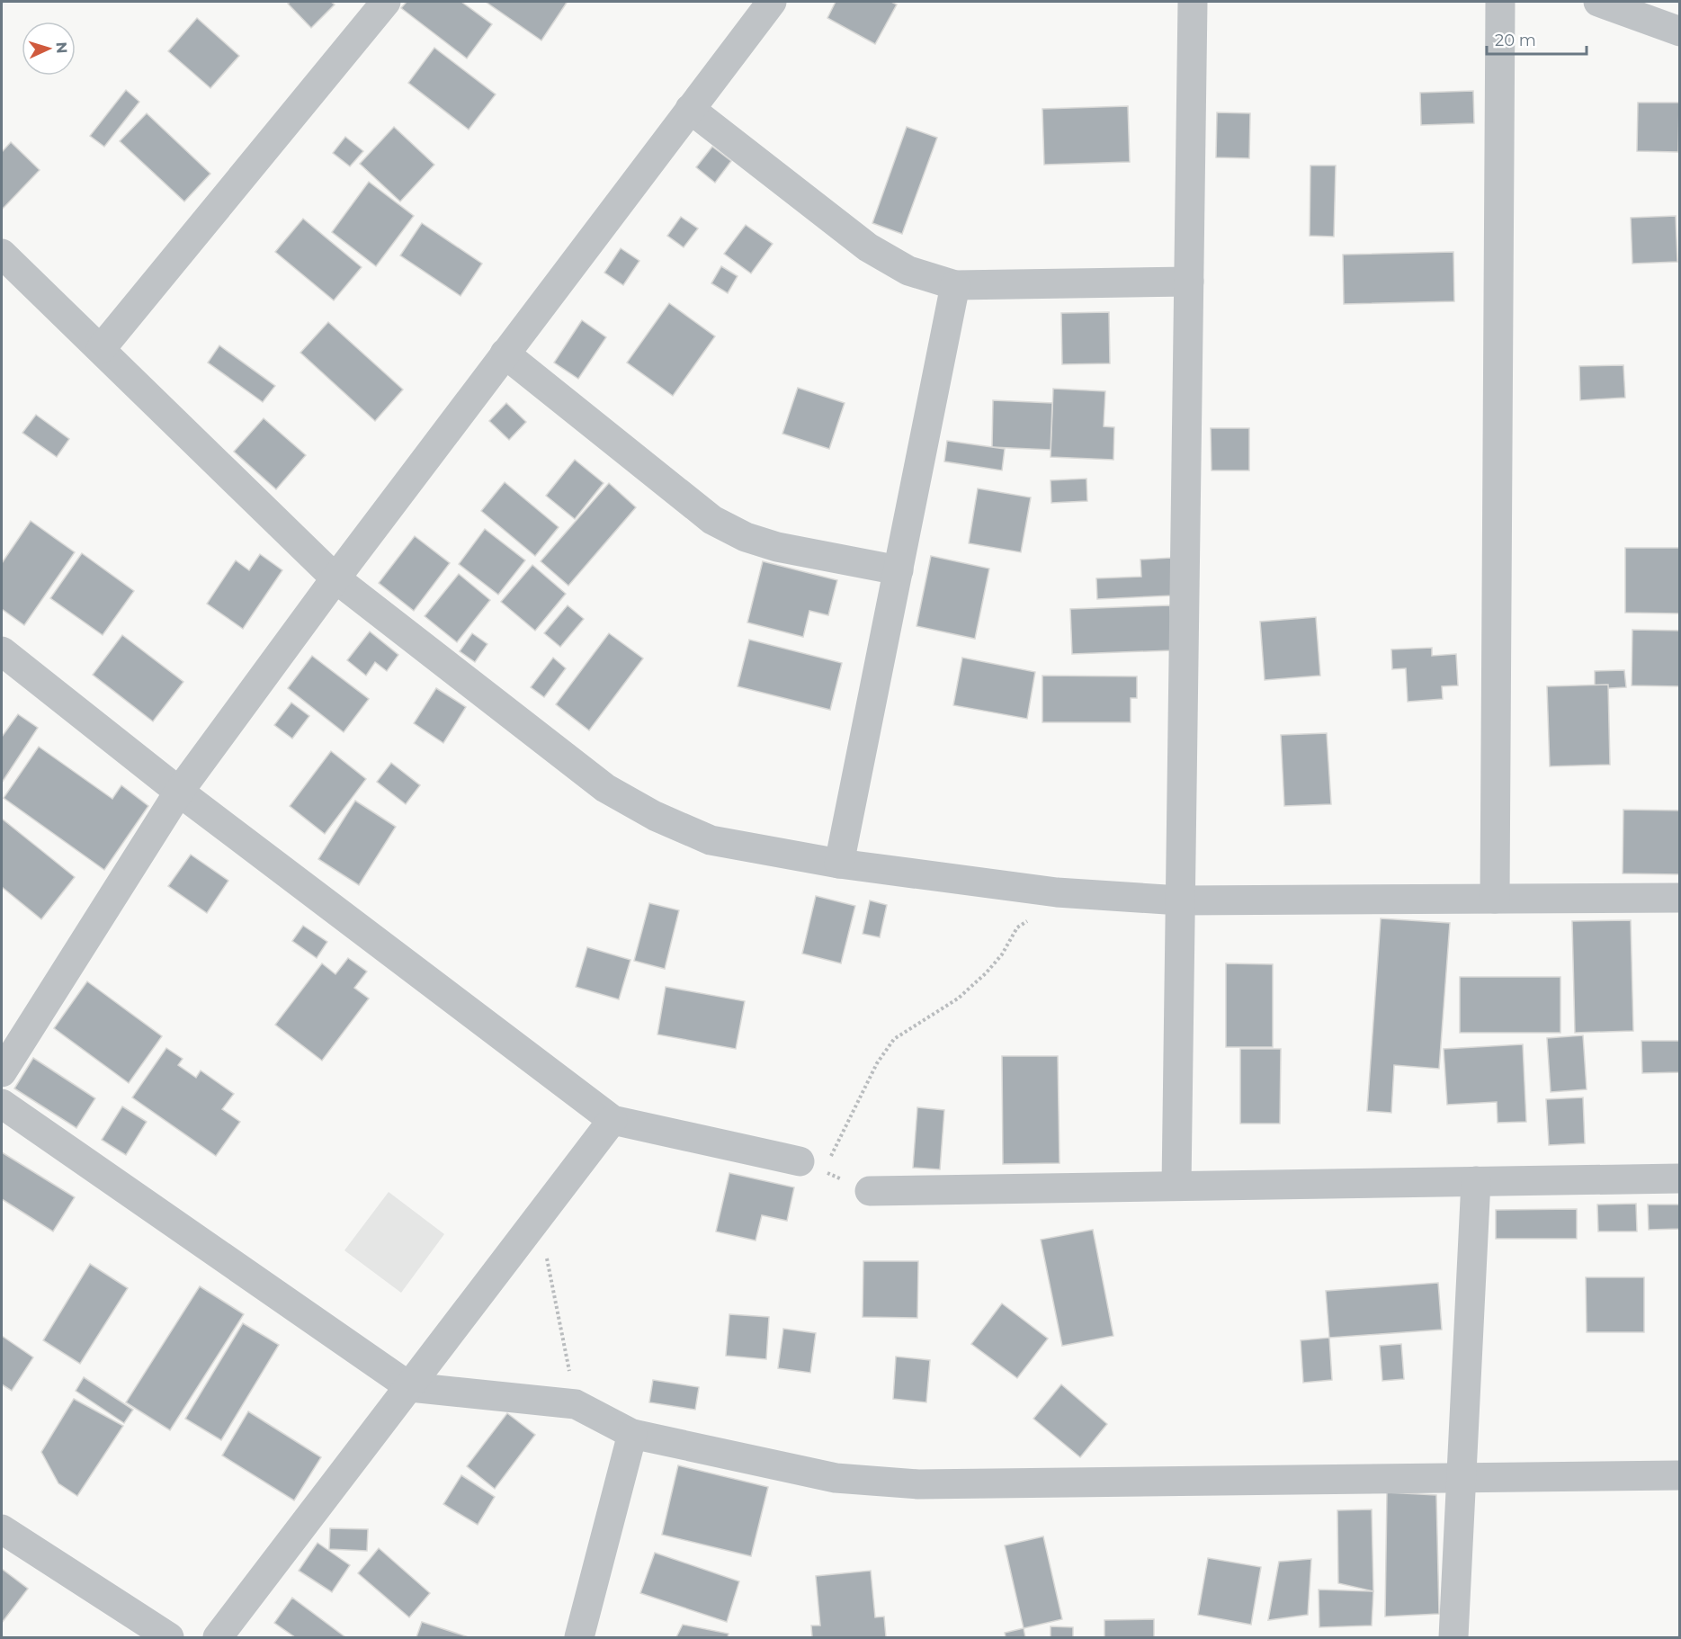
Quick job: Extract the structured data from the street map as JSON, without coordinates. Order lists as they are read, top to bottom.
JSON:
{
  "scale_bar": "20 m",
  "north": "right"
}
